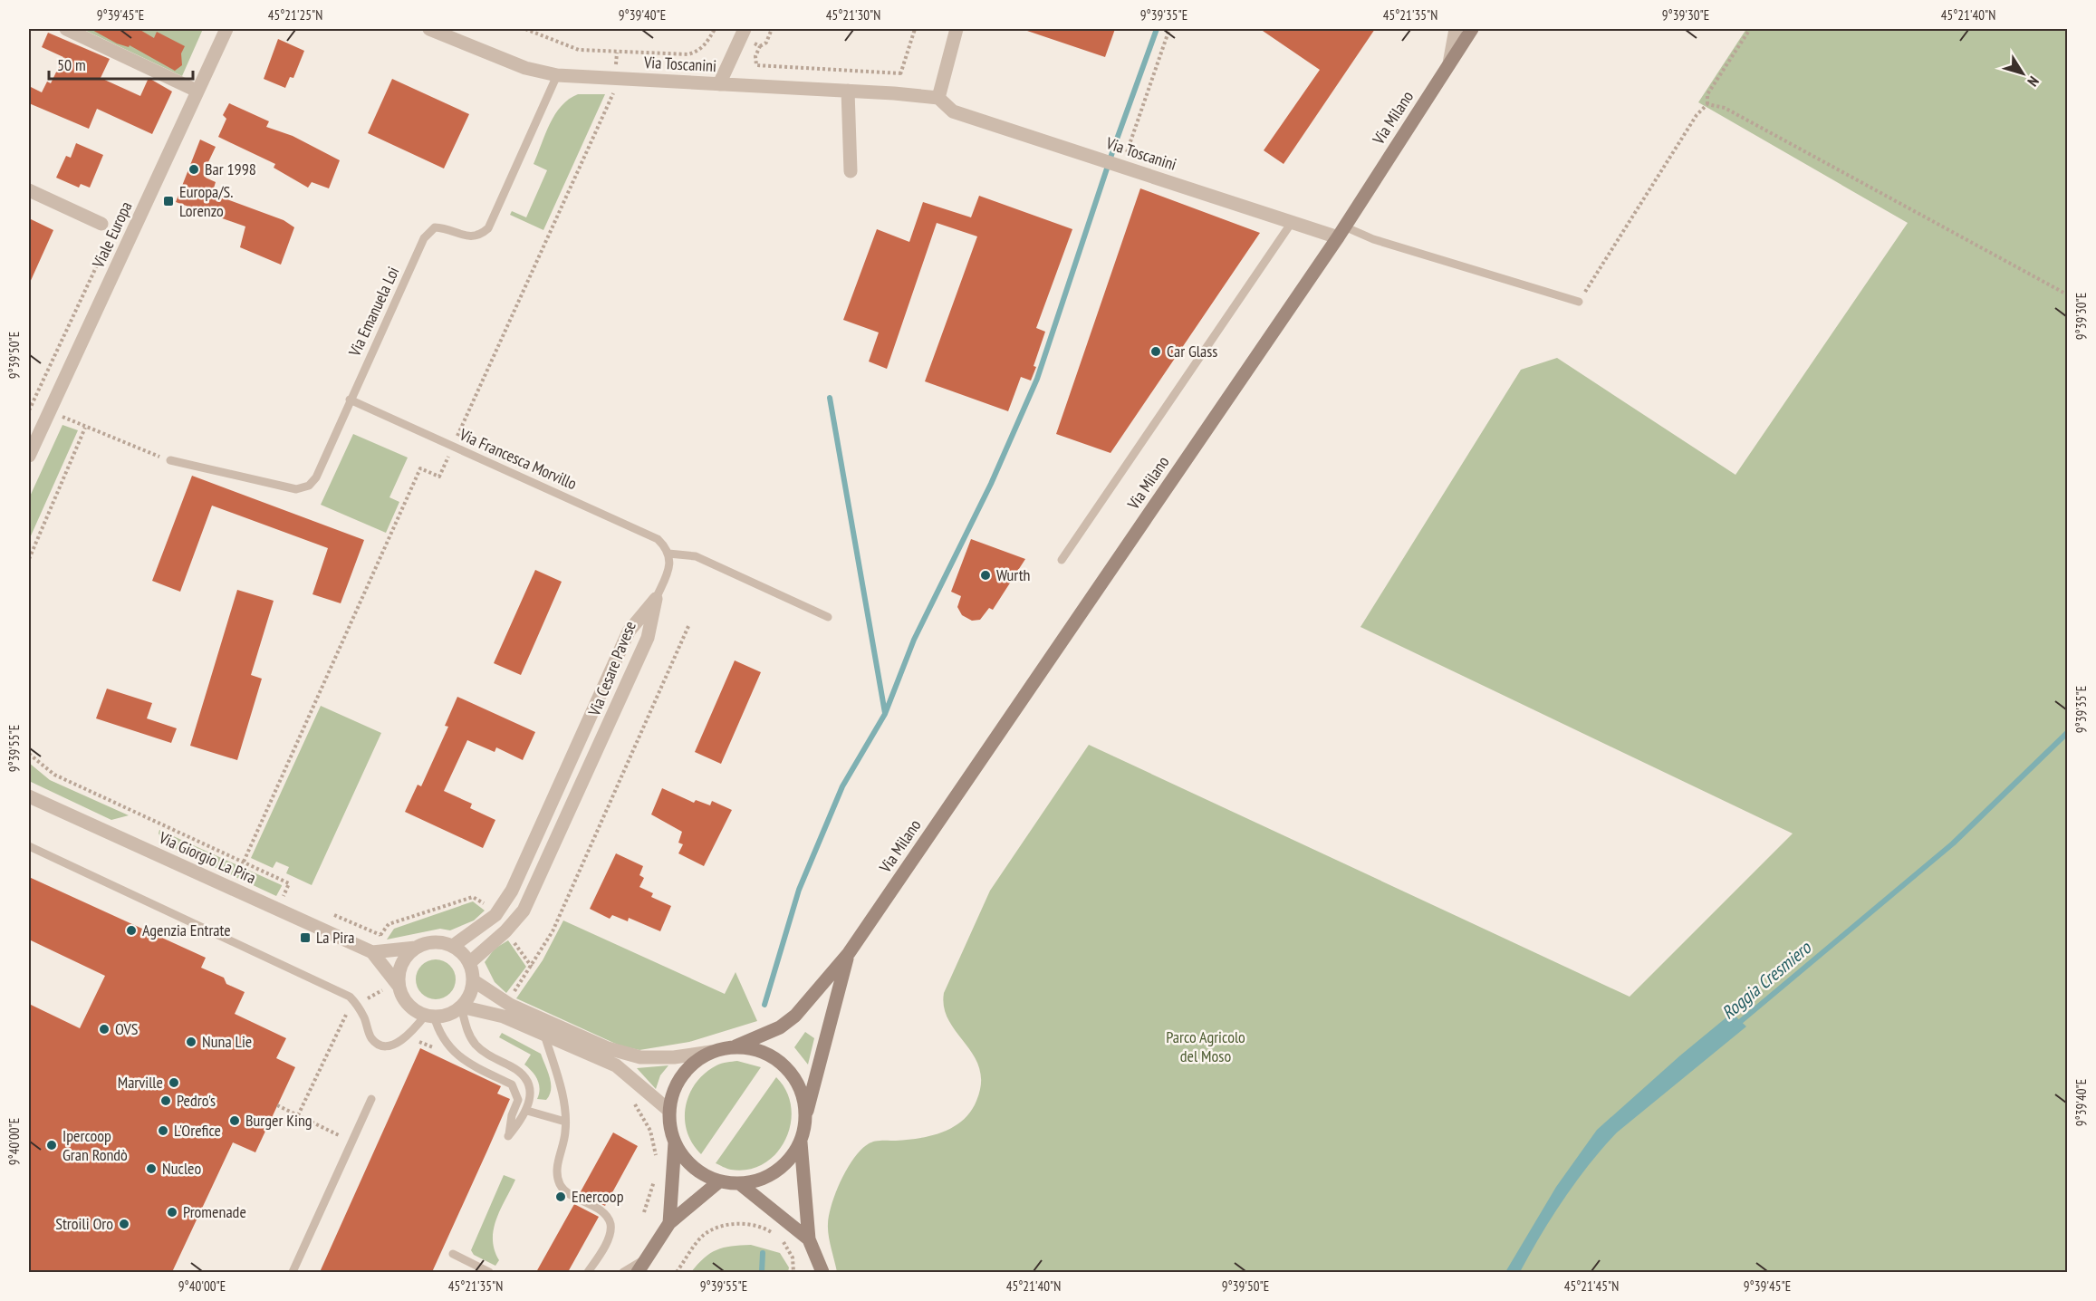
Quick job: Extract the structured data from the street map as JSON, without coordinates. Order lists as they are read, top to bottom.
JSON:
{
  "streets": {
    "main road": ["Via Milano"],
    "street": [
      "Via Toscanini",
      "Viale Europa",
      "Via Cesare Pavese",
      "Via Giorgio La Pira"
    ],
    "lane": ["Via Emanuela Loi", "Via Francesca Morvillo"]
  },
  "crossings": [
    ["Via Toscanini", "Via Milano"],
    ["Via Toscanini", "Via Emanuela Loi"],
    ["Via Emanuela Loi", "Via Francesca Morvillo"],
    ["Via Cesare Pavese", "Via Giorgio La Pira"]
  ],
  "water": ["Roggia Cresmiero"],
  "parks": ["Parco Agricolo del Moso"],
  "places": {
    "other": [
      "Bar 1998",
      "Car Glass",
      "Wurth",
      "Agenzia Entrate",
      "OVS",
      "Nuna Lie",
      "Marville",
      "Pedro's",
      "Burger King",
      "L'Orefice",
      "Ipercoop Gran Rondò",
      "Nucleo",
      "Enercoop",
      "Promenade",
      "Stroili Oro"
    ],
    "transit": ["Europa/S. Lorenzo", "La Pira"]
  },
  "scale_bar": "50 m",
  "north": "bottom right",
  "coordinates": [
    "9°39'45\"E",
    "45°21'25\"N",
    "9°39'40\"E",
    "45°21'30\"N",
    "9°39'35\"E",
    "45°21'35\"N",
    "9°39'30\"E",
    "45°21'40\"N",
    "9°39'50\"E",
    "9°39'55\"E",
    "9°40'00\"E",
    "45°21'45\"N"
  ]
}
